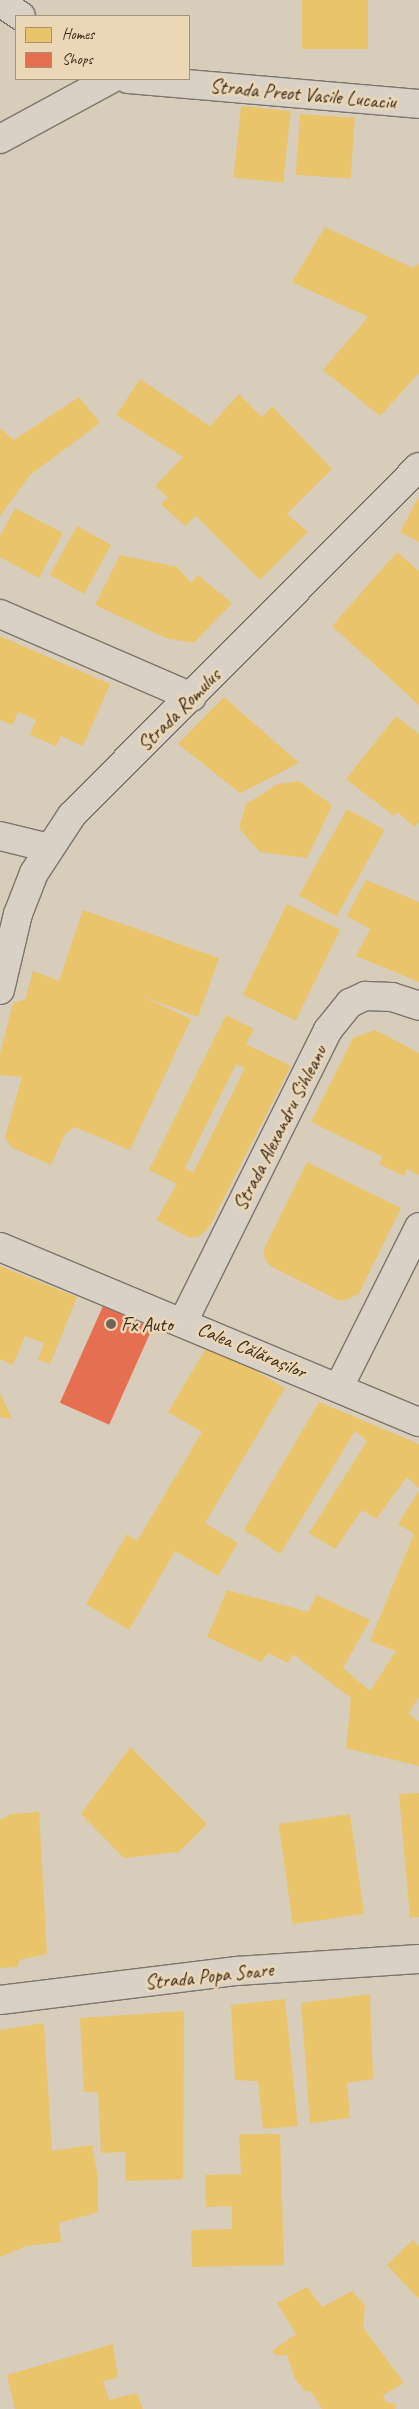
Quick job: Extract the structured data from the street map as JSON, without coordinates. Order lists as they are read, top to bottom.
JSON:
{
  "streets": {
    "street": [
      "Strada Preot Vasile Lucaciu",
      "Strada Romulus",
      "Strada Alexandru Sihleanu",
      "Calea Călărașilor",
      "Strada Popa Soare"
    ]
  },
  "crossings": [
    ["Strada Alexandru Sihleanu", "Calea Călărașilor"]
  ],
  "places": ["Fx Auto"],
  "legend": ["Homes", "Shops"]
}
